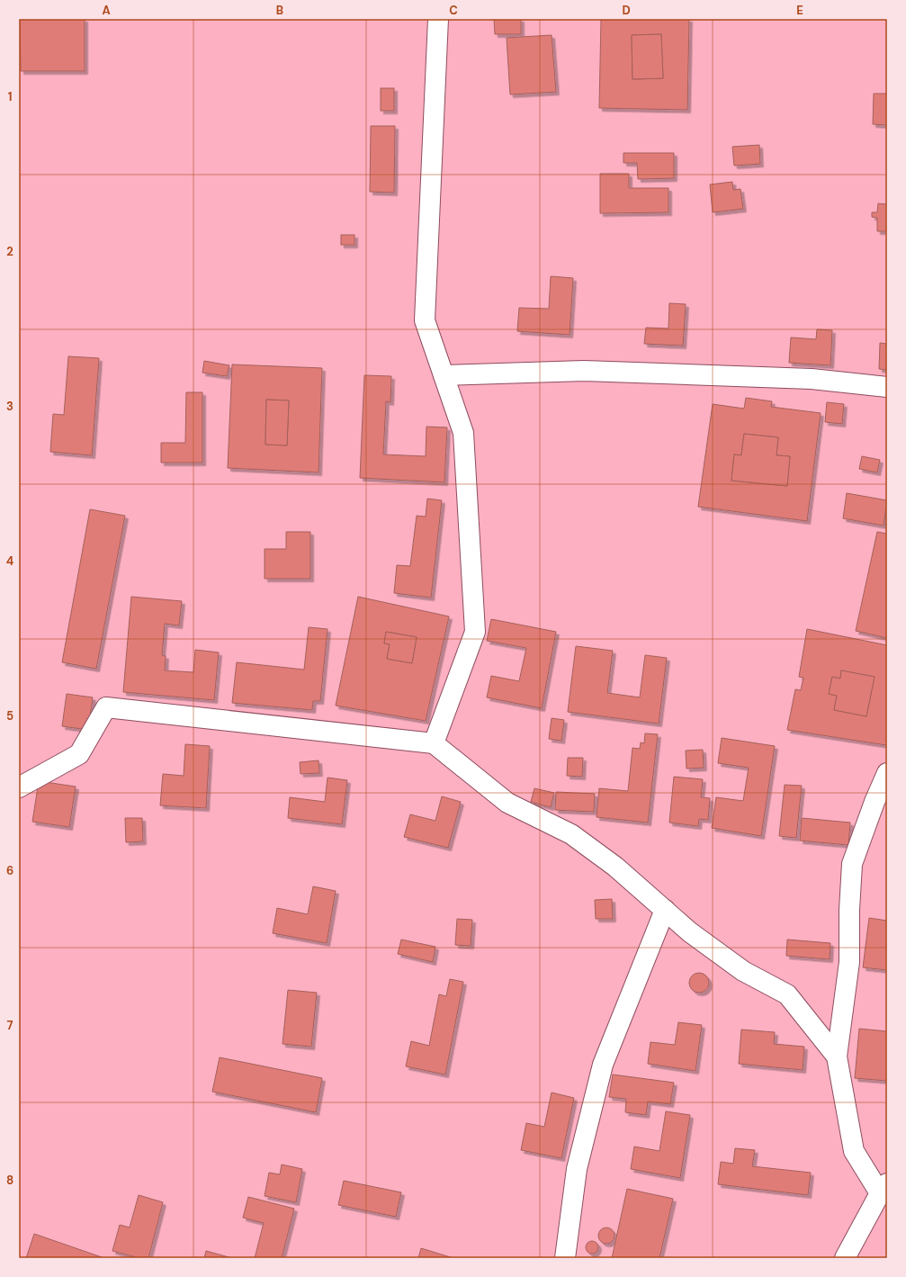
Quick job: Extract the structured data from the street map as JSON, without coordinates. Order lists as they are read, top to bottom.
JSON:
{
  "grid": {
    "columns": [
      "A",
      "B",
      "C",
      "D",
      "E"
    ],
    "rows": [
      "1",
      "2",
      "3",
      "4",
      "5",
      "6",
      "7",
      "8"
    ]
  }
}
